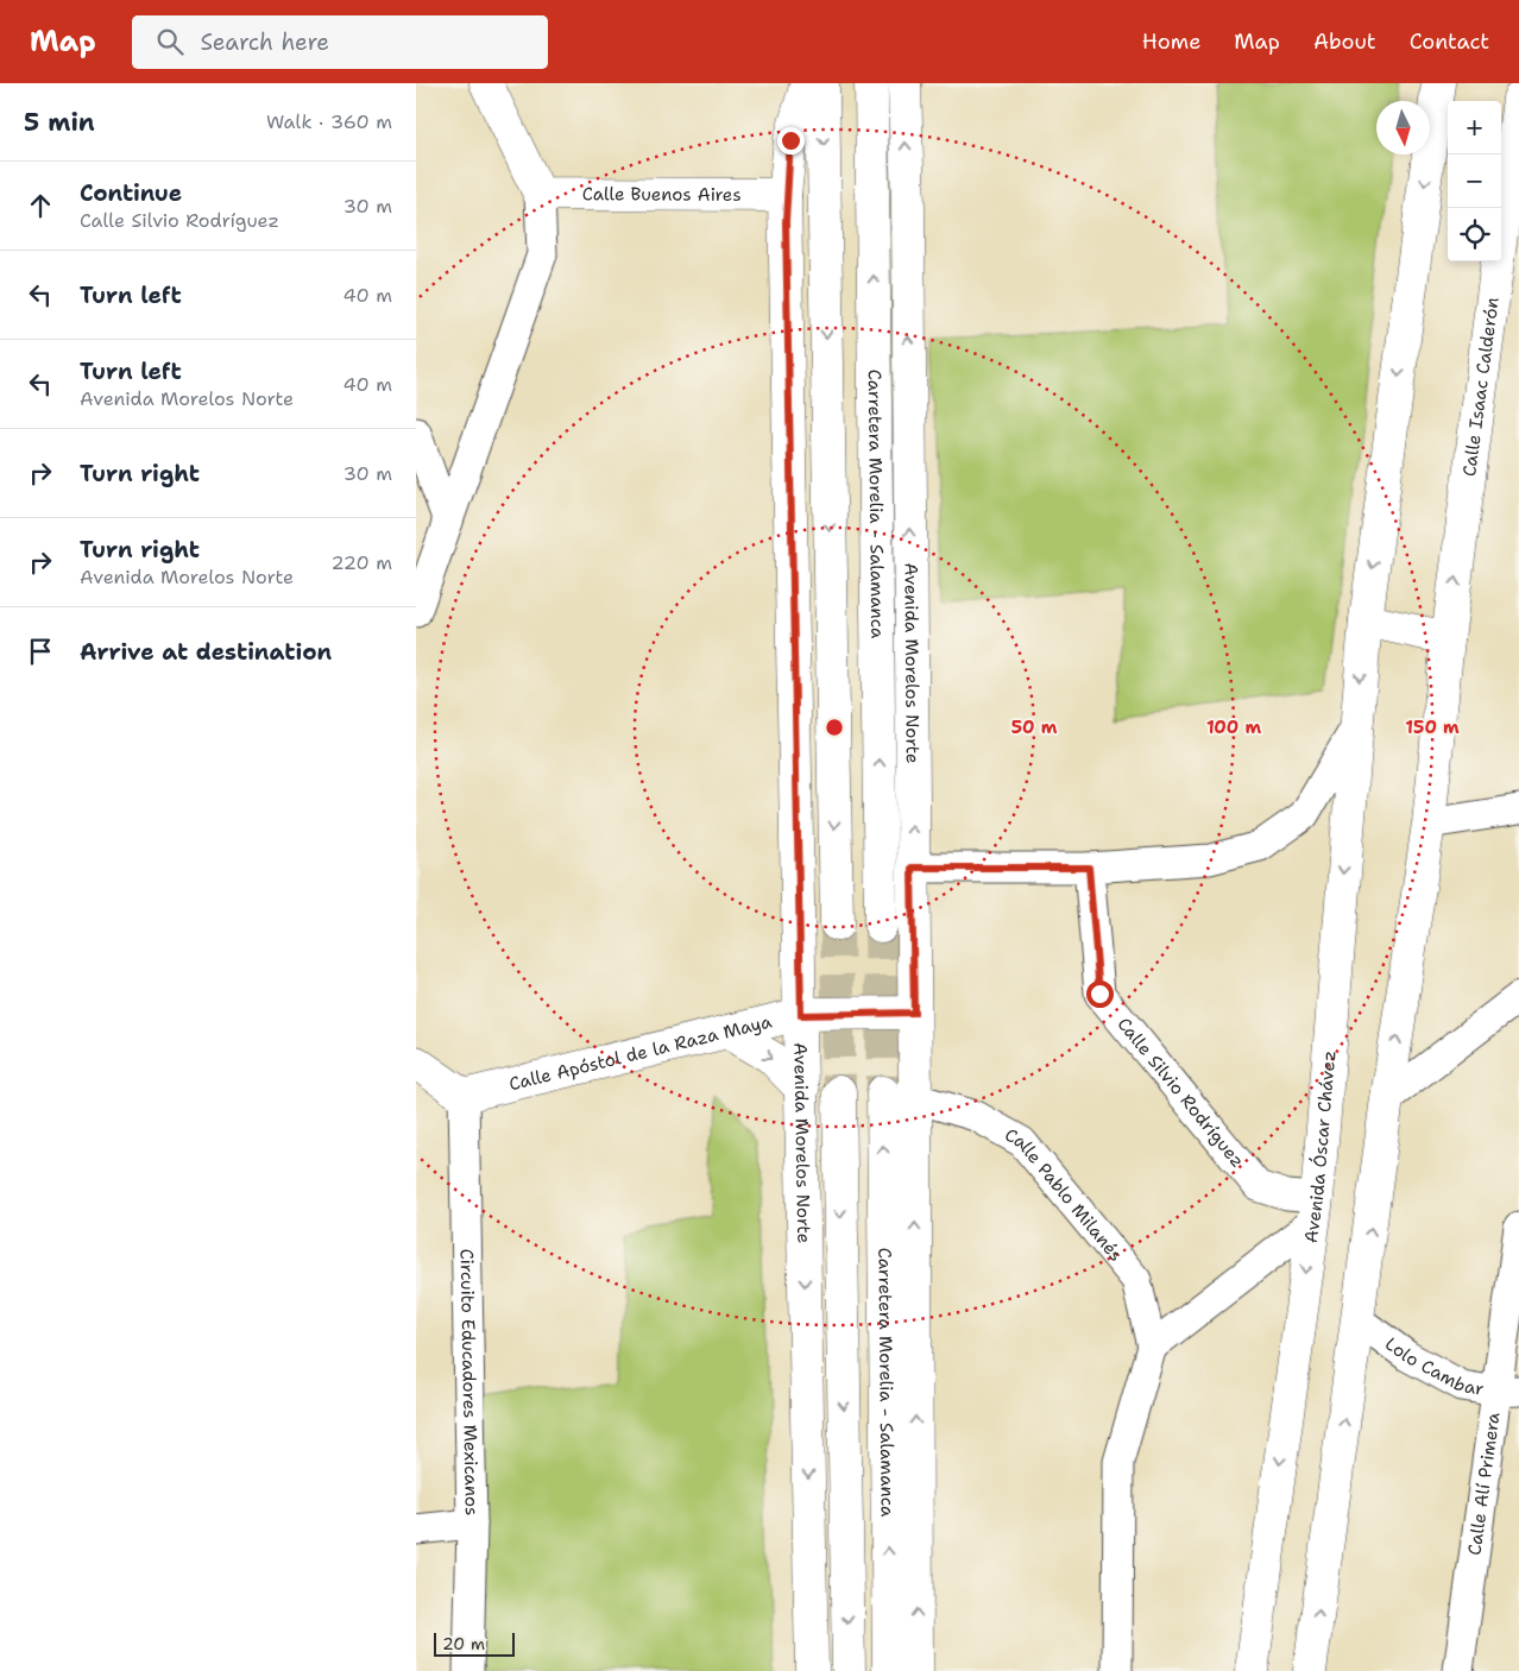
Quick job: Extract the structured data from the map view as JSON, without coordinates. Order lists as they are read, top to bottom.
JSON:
{
  "streets": {
    "main road": [
      "Calle Buenos Aires",
      "Calle Isaac Calderón",
      "Carretera Morelia - Salamanca",
      "Avenida Morelos Norte",
      "Calle Apóstol de la Raza Maya",
      "Avenida Óscar Chávez"
    ],
    "street": [
      "Calle Silvio Rodríguez",
      "Calle Pablo Milanés",
      "Lolo Cambar",
      "Circuito Educadores Mexicanos",
      "Calle Alí Primera"
    ]
  },
  "crossings": [
    ["Calle Buenos Aires", "Avenida Morelos Norte"],
    ["Avenida Morelos Norte", "Calle Apóstol de la Raza Maya"],
    ["Avenida Morelos Norte", "Calle Pablo Milanés"],
    ["Calle Apóstol de la Raza Maya", "Circuito Educadores Mexicanos"],
    ["Calle Silvio Rodríguez", "Avenida Óscar Chávez"],
    ["Lolo Cambar", "Calle Alí Primera"]
  ],
  "scale_bar": "20 m",
  "north": "bottom",
  "page": {
    "header": "Map",
    "search": "Search here",
    "nav": [
      "Home",
      "Map",
      "About",
      "Contact"
    ],
    "heading": ["5 min", "Walk · 360 m"],
    "map_buttons": ["+", "−"],
    "list": [
      ["Continue", "Calle Silvio Rodríguez", "30 m"],
      ["Turn left", "40 m"],
      ["Turn left", "Avenida Morelos Norte", "40 m"],
      ["Turn right", "30 m"],
      ["Turn right", "Avenida Morelos Norte", "220 m"],
      "Arrive at destination"
    ],
    "scale": "20 m"
  },
  "rings": ["50 m", "100 m", "150 m"]
}
